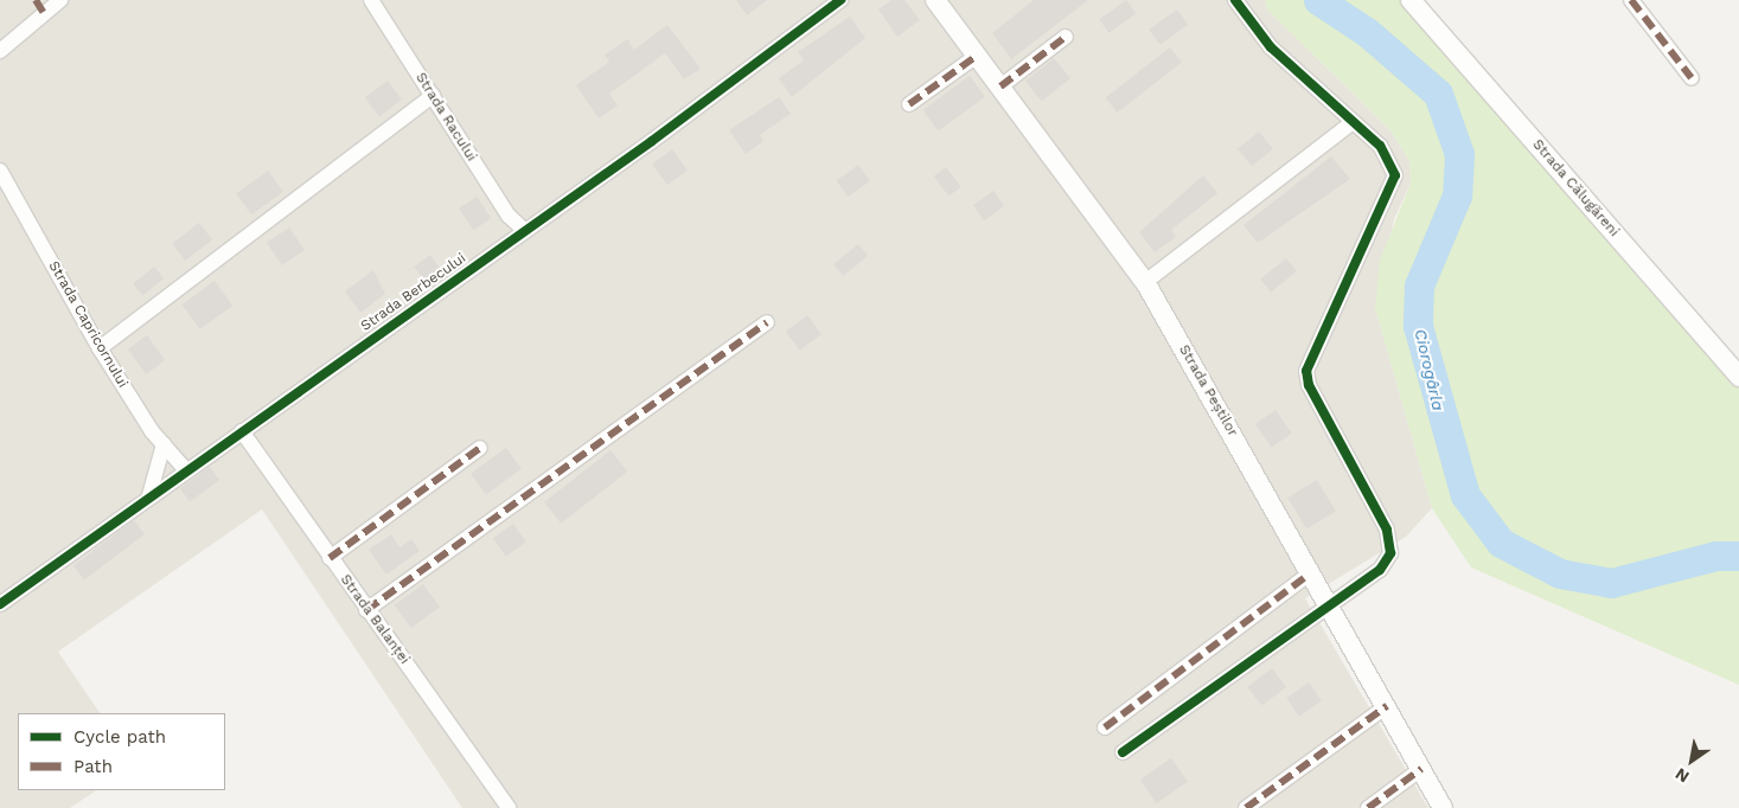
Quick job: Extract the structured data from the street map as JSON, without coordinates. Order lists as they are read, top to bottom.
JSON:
{
  "streets": {
    "street": [
      "Strada Racului",
      "Strada Călugăreni",
      "Strada Berbecului",
      "Strada Capricornului",
      "Strada Peștilor",
      "Strada Balanței"
    ]
  },
  "crossings": [
    ["Strada Racului", "Strada Berbecului"],
    ["Strada Berbecului", "Strada Capricornului"],
    ["Strada Berbecului", "Strada Balanței"]
  ],
  "water": ["Ciorogârla"],
  "legend": ["Cycle path", "Path"],
  "north": "bottom left"
}
